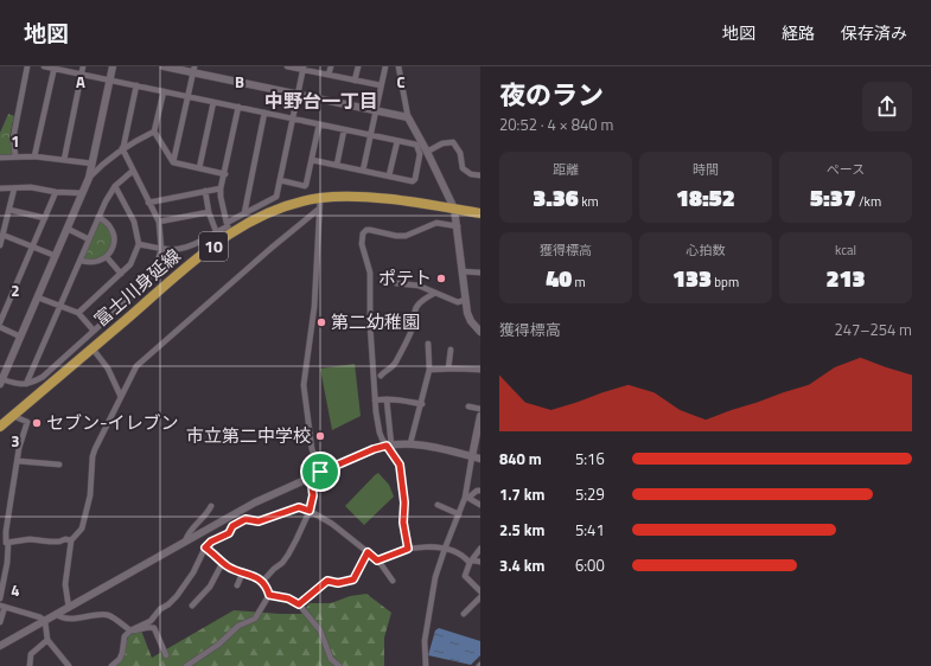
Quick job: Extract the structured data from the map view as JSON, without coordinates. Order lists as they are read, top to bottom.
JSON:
{
  "streets": {
    "main road": ["10", "富士川身延線"]
  },
  "districts": ["中野台一丁目"],
  "places": [
    "ポテト",
    "第二幼稚園",
    "セブン-イレブン",
    "市立第二中学校"
  ],
  "page": {
    "header": "地図",
    "nav": ["地図", "経路", "保存済み"],
    "heading": ["夜のラン", "20:52 · 4 × 840 m"],
    "stats": [
      ["距離", "3.36 km"],
      ["時間", "18:52"],
      ["ペース", "5:37 /km"],
      ["獲得標高", "40 m"],
      ["心拍数", "133 bpm"],
      ["kcal", "213"]
    ],
    "chart": ["獲得標高", "247–254 m"],
    "list": [
      {
        "name": "840 m",
        "note": "5:16"
      },
      {
        "name": "1.7 km",
        "note": "5:29"
      },
      {
        "name": "2.5 km",
        "note": "5:41"
      },
      {
        "name": "3.4 km",
        "note": "6:00"
      }
    ]
  },
  "grid": {
    "columns": ["A", "B", "C"],
    "rows": [
      "1",
      "2",
      "3",
      "4"
    ]
  }
}
